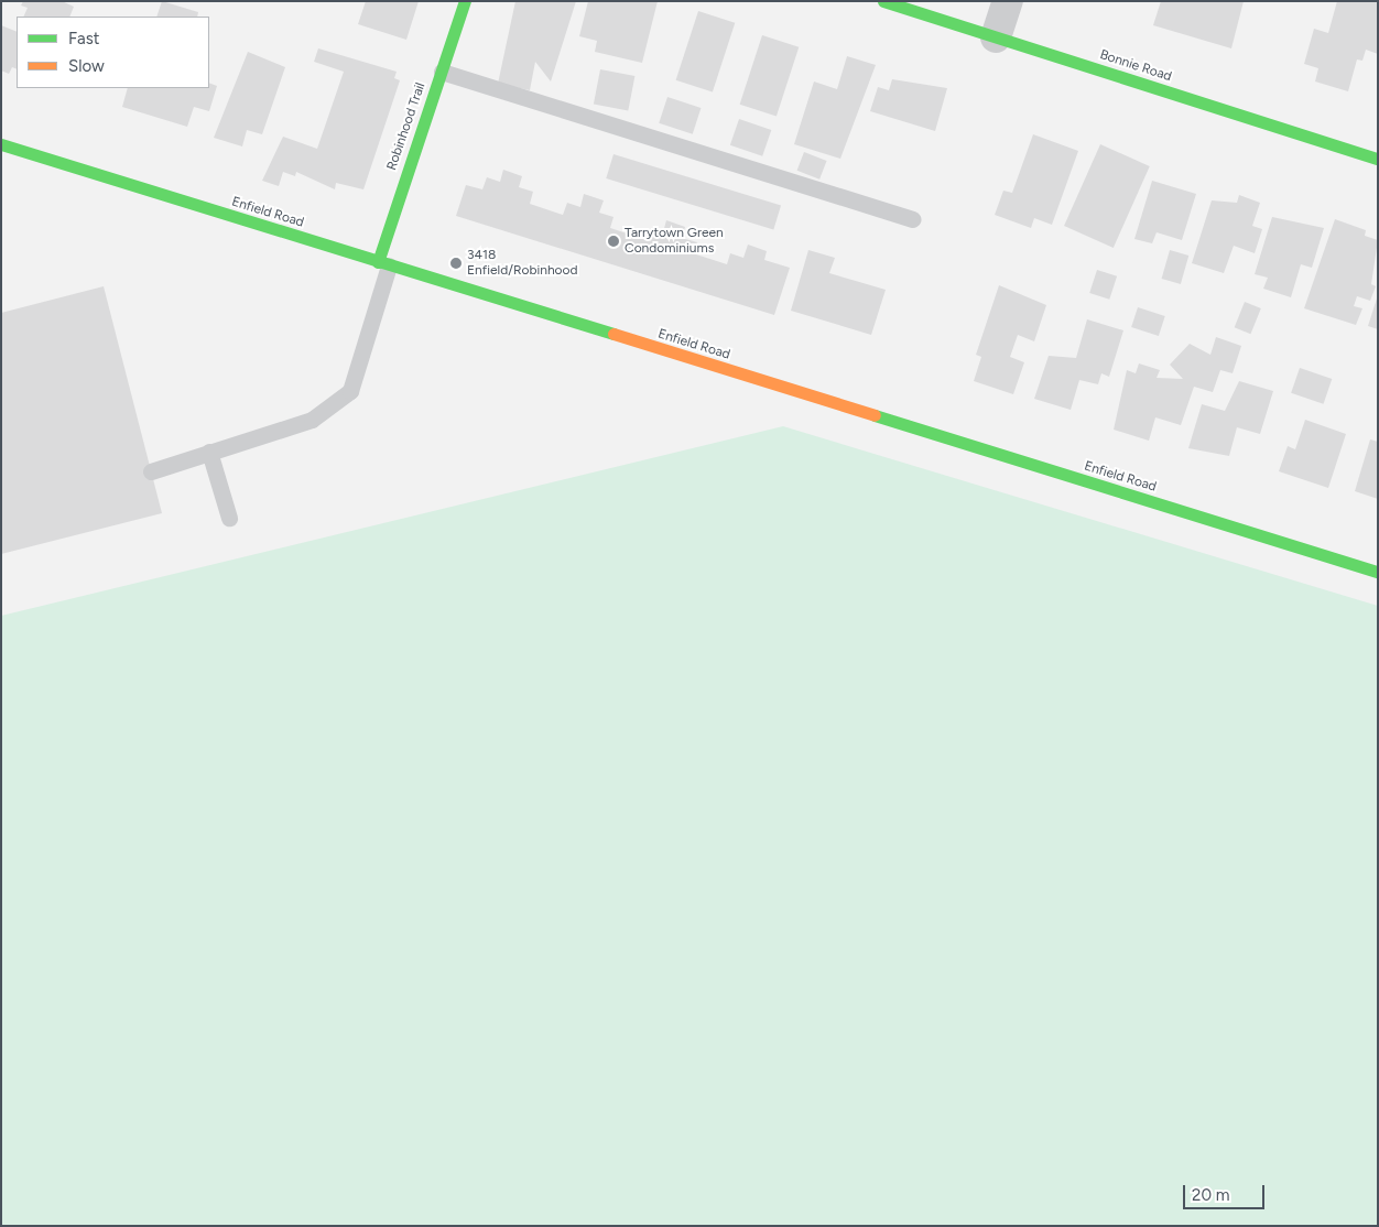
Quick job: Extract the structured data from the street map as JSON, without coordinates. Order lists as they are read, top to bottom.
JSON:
{
  "streets": {
    "street": ["Bonnie Road", "Robinhood Trail", "Enfield Road"]
  },
  "crossings": [
    ["Robinhood Trail", "Enfield Road"]
  ],
  "places": ["Tarrytown Green Condominiums", "3418 Enfield/Robinhood"],
  "legend": ["Fast", "Slow"],
  "scale_bar": "20 m"
}
